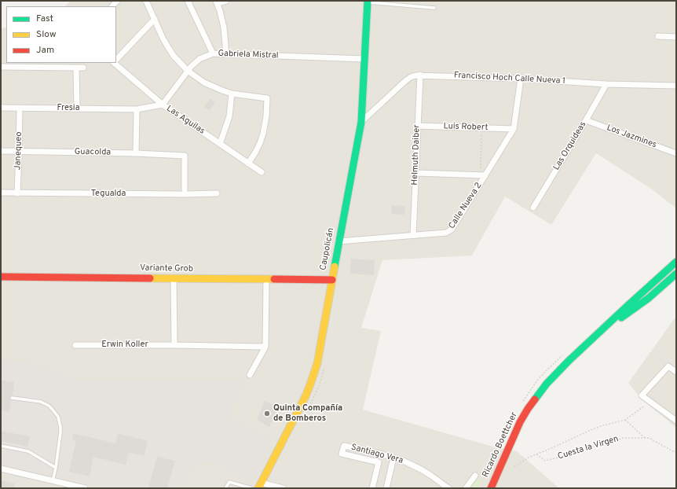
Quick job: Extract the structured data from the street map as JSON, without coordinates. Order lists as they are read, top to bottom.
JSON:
{
  "streets": {
    "street": [
      "Gabriela Mistral",
      "Francisco Hoch Calle Nueva 1",
      "Fresia",
      "Las Aguilas",
      "Luis Robert",
      "Los Jazmines",
      "Las Orquideas",
      "Janequeo",
      "Guacolda",
      "Helmuth Daiber",
      "Tegualda",
      "Calle Nueva 2",
      "Caupolicán",
      "Variante Grob",
      "Erwin Koller",
      "Ricardo Boettcher",
      "Santiago Vera"
    ],
    "path": ["Cuesta la Virgen"]
  },
  "crossings": [
    ["Gabriela Mistral", "Las Aguilas"],
    ["Gabriela Mistral", "Caupolicán"],
    ["Francisco Hoch Calle Nueva 1", "Las Orquideas"],
    ["Francisco Hoch Calle Nueva 1", "Helmuth Daiber"],
    ["Francisco Hoch Calle Nueva 1", "Calle Nueva 2"],
    ["Francisco Hoch Calle Nueva 1", "Caupolicán"],
    ["Fresia", "Janequeo"],
    ["Luis Robert", "Helmuth Daiber"],
    ["Luis Robert", "Calle Nueva 2"],
    ["Los Jazmines", "Las Orquideas"],
    ["Janequeo", "Guacolda"],
    ["Janequeo", "Tegualda"],
    ["Guacolda", "Tegualda"],
    ["Helmuth Daiber", "Calle Nueva 2"],
    ["Calle Nueva 2", "Caupolicán"],
    ["Caupolicán", "Variante Grob"]
  ],
  "places": ["Quinta Compañía de Bomberos"],
  "legend": ["Fast", "Slow", "Jam"]
}
